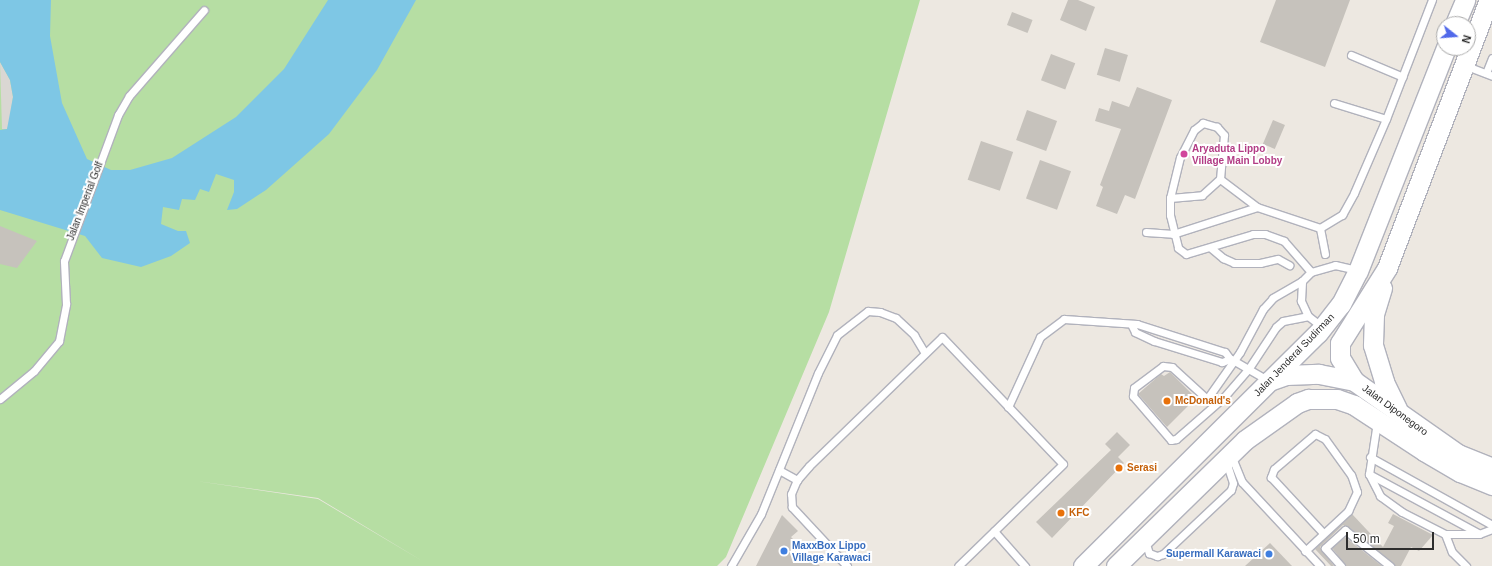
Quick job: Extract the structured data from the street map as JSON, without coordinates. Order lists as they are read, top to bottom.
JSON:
{
  "streets": {
    "street": ["Jalan Jenderal Sudirman", "Jalan Diponegoro"],
    "lane": ["Jalan Imperial Golf"]
  },
  "crossings": [
    ["Jalan Jenderal Sudirman", "Jalan Diponegoro"]
  ],
  "places": [
    "Aryaduta Lippo Village Main Lobby",
    "McDonald's",
    "Serasi",
    "KFC",
    "MaxxBox Lippo Village Karawaci",
    "Supermall Karawaci"
  ],
  "scale_bar": "50 m",
  "north": "right"
}
